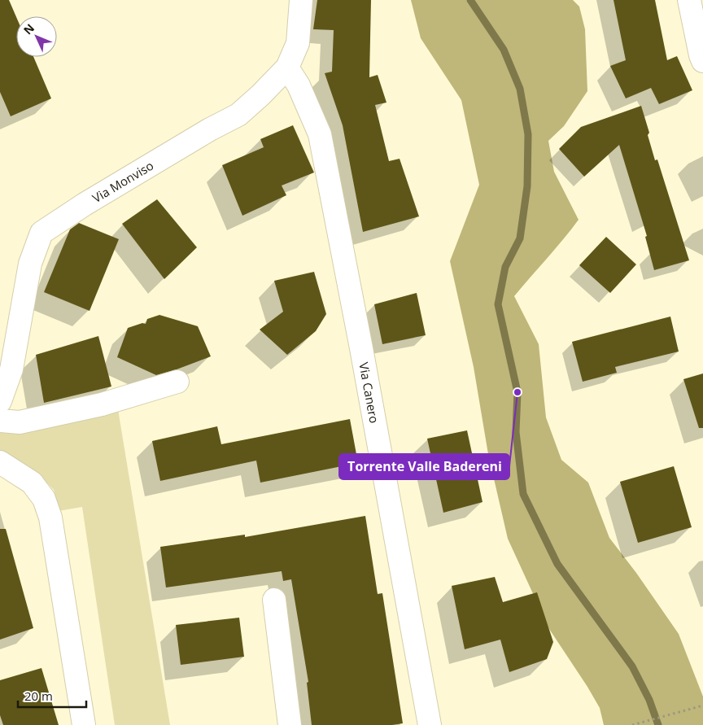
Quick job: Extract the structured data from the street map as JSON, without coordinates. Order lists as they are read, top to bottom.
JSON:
{
  "streets": {
    "street": ["Via Monviso", "Via Canero"]
  },
  "crossings": [
    ["Via Monviso", "Via Canero"]
  ],
  "places": ["Torrente Valle Badereni"],
  "scale_bar": "20 m",
  "north": "top left"
}
